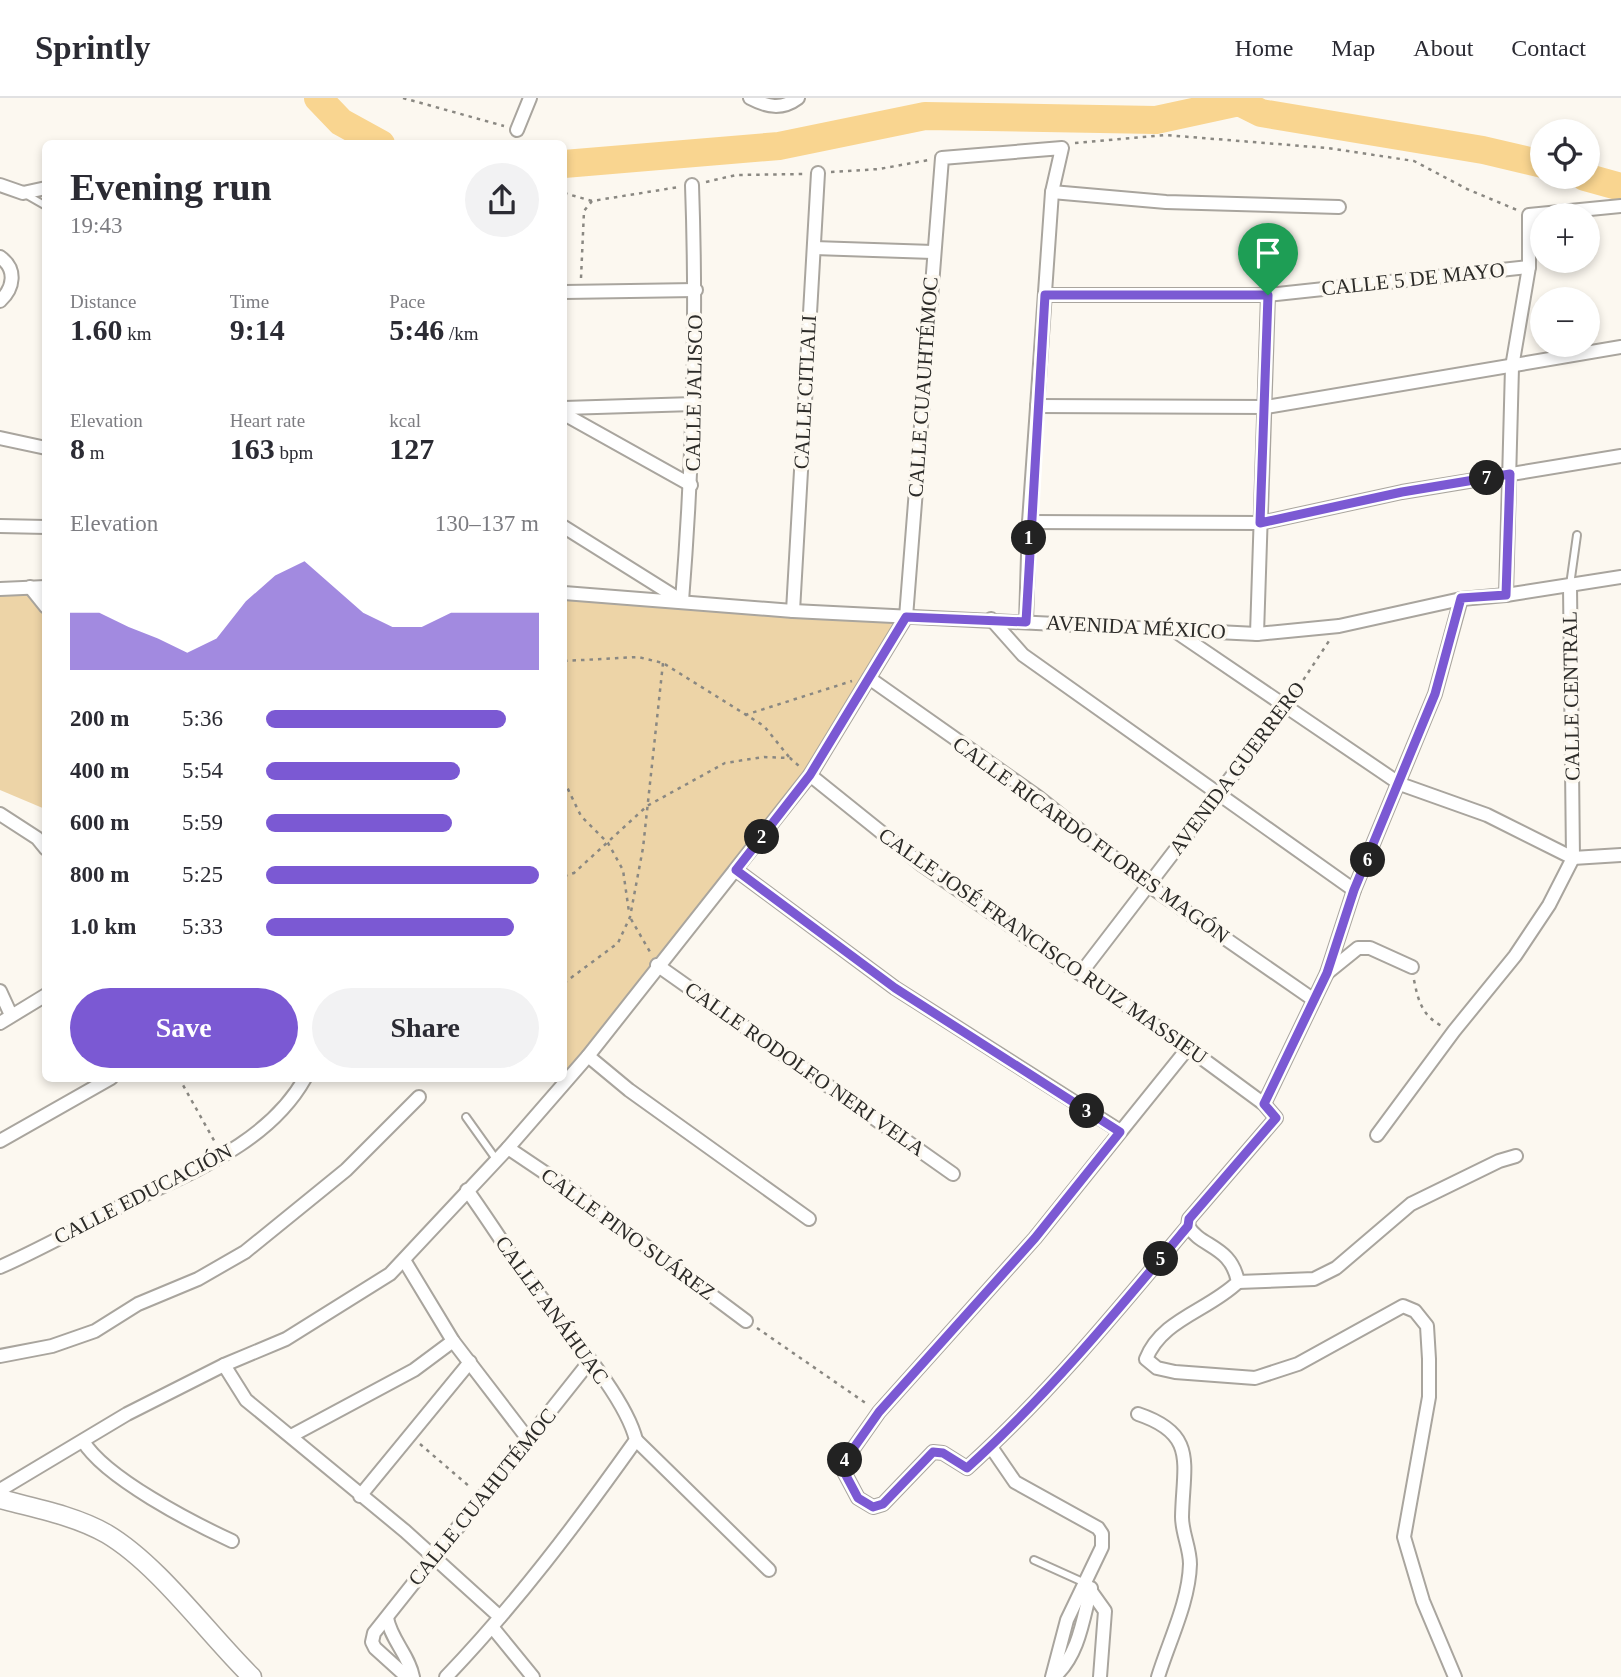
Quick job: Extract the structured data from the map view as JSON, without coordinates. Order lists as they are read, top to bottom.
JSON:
{
  "streets": {
    "street": [
      "CALLE 5 DE MAYO",
      "CALLE CUAUHTÉMOC",
      "CALLE CITLALI",
      "CALLE JALISCO",
      "AVENIDA MÉXICO",
      "CALLE CENTRAL",
      "AVENIDA GUERRERO",
      "CALLE RICARDO FLORES MAGÓN",
      "CALLE JOSÉ FRANCISCO RUIZ MASSIEU",
      "CALLE RODOLFO NERI VELA",
      "CALLE EDUCACIÓN",
      "CALLE PINO SUÁREZ",
      "CALLE ANÁHUAC",
      "CALLE CUAHUTÉMOC"
    ]
  },
  "crossings": [
    ["CALLE CUAUHTÉMOC", "AVENIDA MÉXICO"],
    ["CALLE CITLALI", "AVENIDA MÉXICO"],
    ["CALLE JALISCO", "AVENIDA MÉXICO"],
    ["AVENIDA MÉXICO", "CALLE CENTRAL"],
    ["AVENIDA MÉXICO", "AVENIDA GUERRERO"],
    ["AVENIDA GUERRERO", "CALLE RICARDO FLORES MAGÓN"],
    ["AVENIDA GUERRERO", "CALLE JOSÉ FRANCISCO RUIZ MASSIEU"],
    ["CALLE ANÁHUAC", "CALLE CUAHUTÉMOC"]
  ],
  "page": {
    "header": "Sprintly",
    "nav": [
      "Home",
      "Map",
      "About",
      "Contact"
    ],
    "map_buttons": ["+", "−"],
    "heading": ["Evening run", "19:43"],
    "stats": [
      ["Distance", "1.60 km"],
      ["Time", "9:14"],
      ["Pace", "5:46 /km"],
      ["Elevation", "8 m"],
      ["Heart rate", "163 bpm"],
      ["kcal", "127"]
    ],
    "pins": [
      "7",
      "1",
      "2",
      "6",
      "3",
      "5",
      "4"
    ],
    "chart": ["Elevation", "130–137 m"],
    "list": [
      {
        "name": "200 m",
        "note": "5:36"
      },
      {
        "name": "400 m",
        "note": "5:54"
      },
      {
        "name": "600 m",
        "note": "5:59"
      },
      {
        "name": "800 m",
        "note": "5:25"
      },
      {
        "name": "1.0 km",
        "note": "5:33"
      }
    ],
    "buttons": ["Save", "Share"]
  }
}
